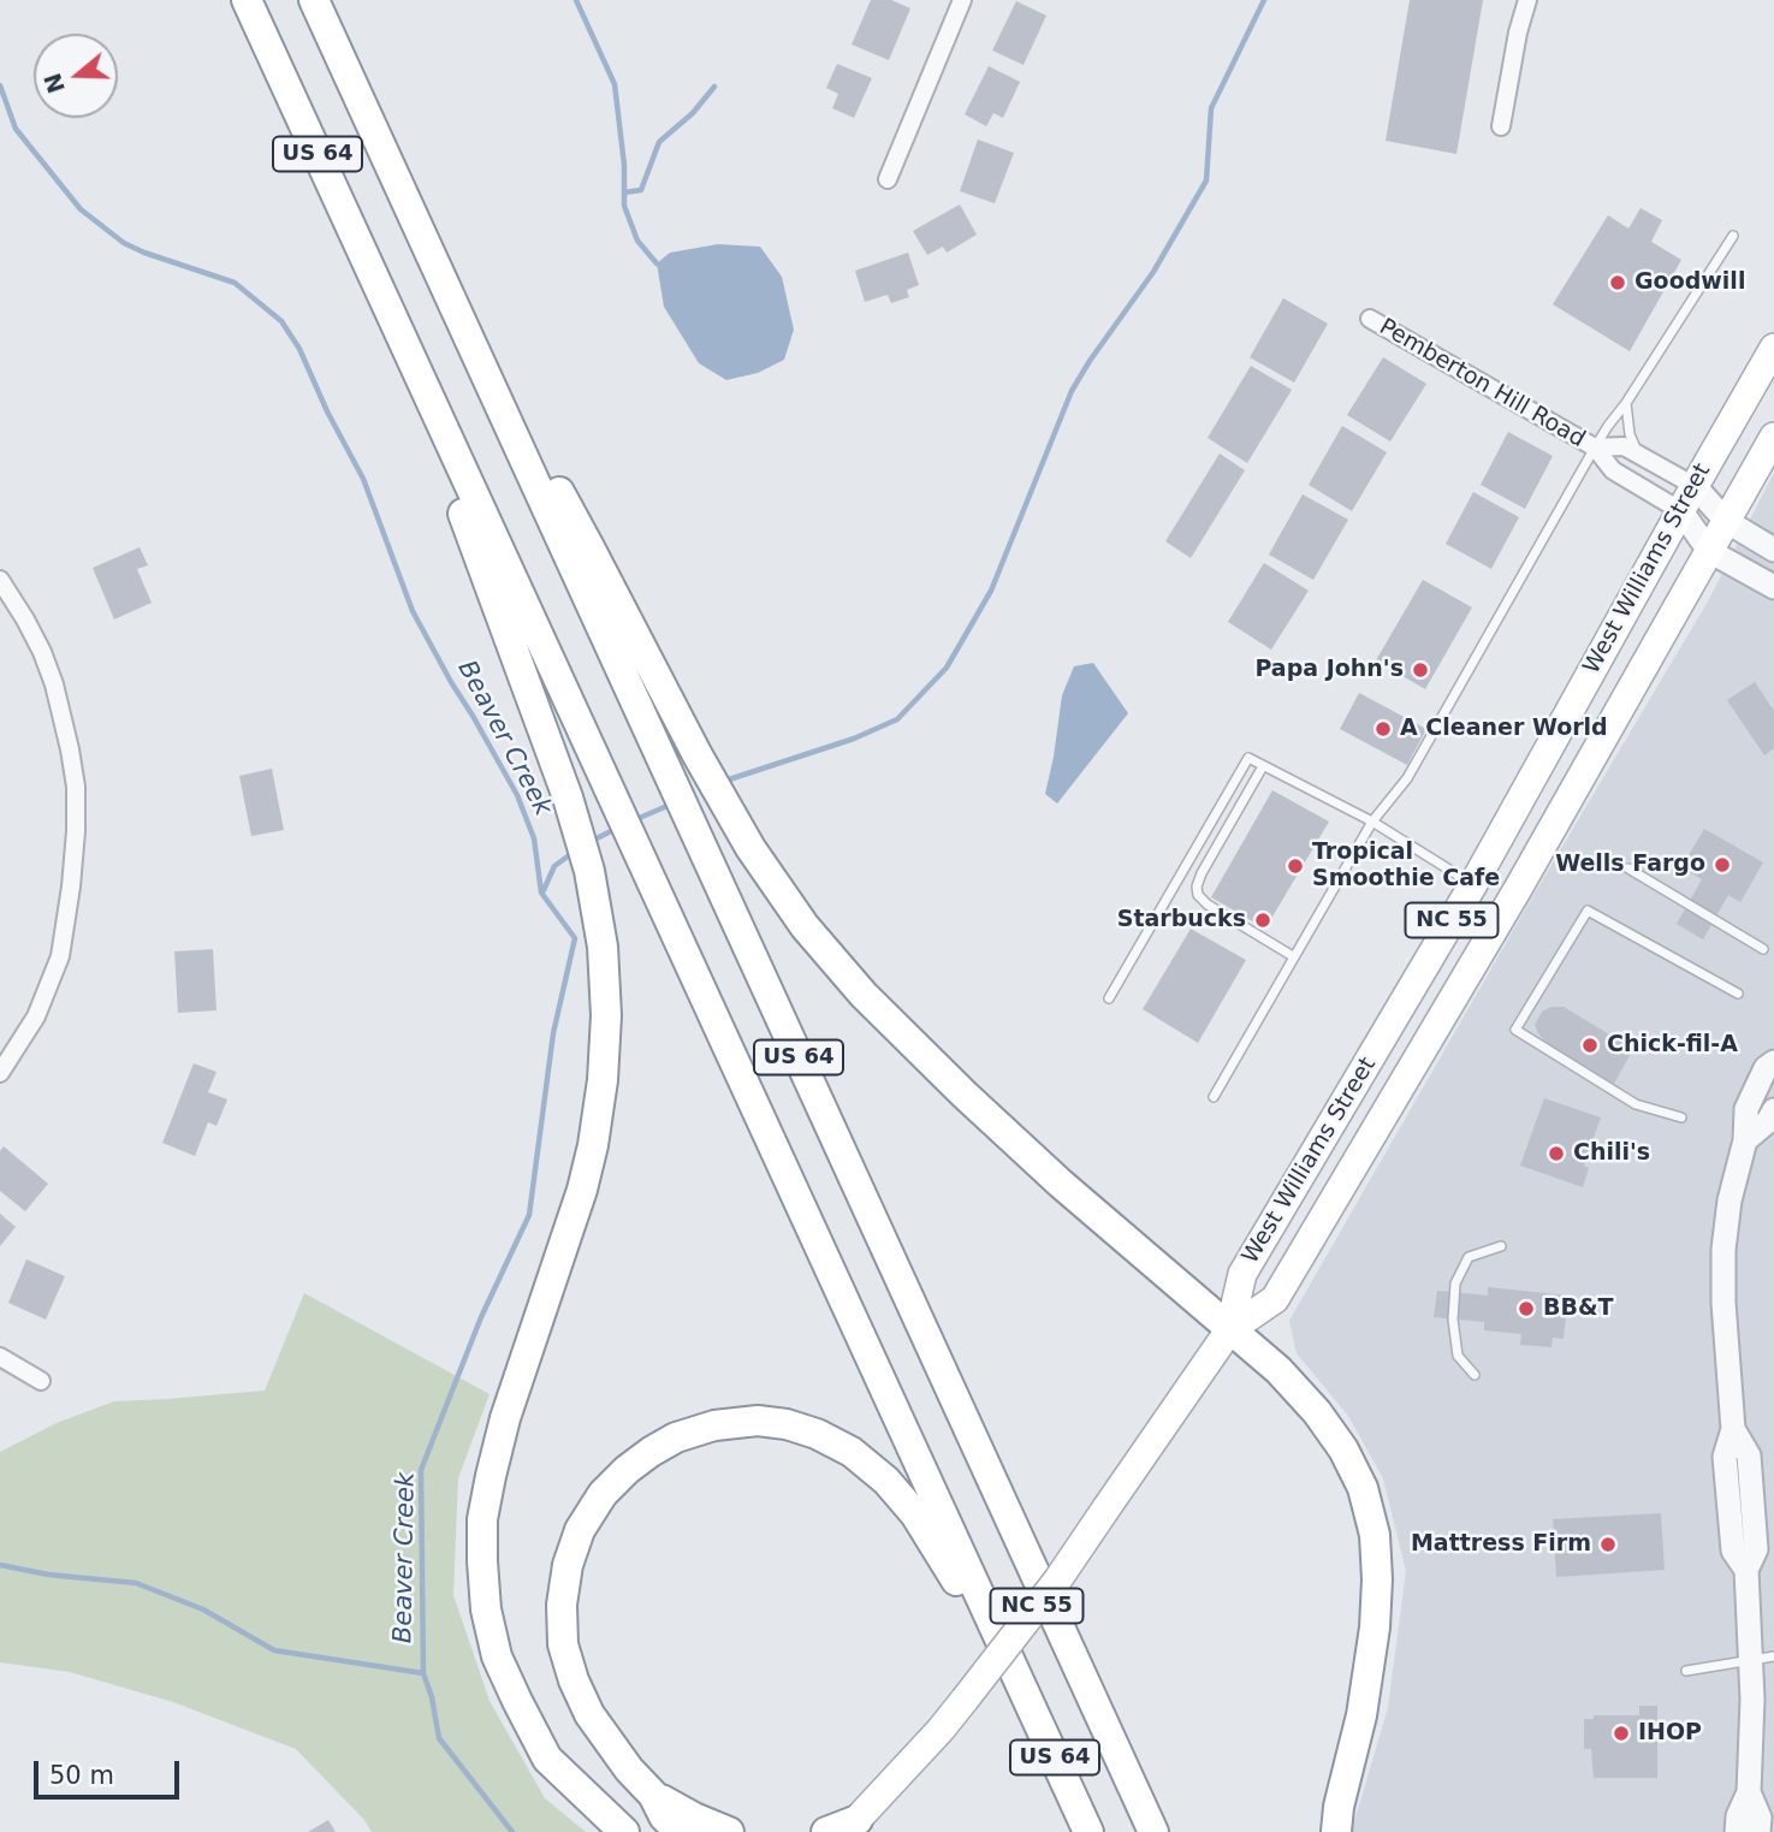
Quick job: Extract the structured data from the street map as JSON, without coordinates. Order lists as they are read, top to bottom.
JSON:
{
  "streets": {
    "highway": ["US 64"],
    "main road": ["West Williams Street", "NC 55"],
    "street": ["Pemberton Hill Road"]
  },
  "crossings": [
    ["Pemberton Hill Road", "West Williams Street"],
    ["West Williams Street", "NC 55"]
  ],
  "water": ["Beaver Creek"],
  "places": [
    "Goodwill",
    "Papa John's",
    "A Cleaner World",
    "Wells Fargo",
    "Tropical Smoothie Cafe",
    "Starbucks",
    "Chick-fil-A",
    "Chili's",
    "BB&T",
    "Mattress Firm",
    "IHOP"
  ],
  "scale_bar": "50 m",
  "north": "left"
}
